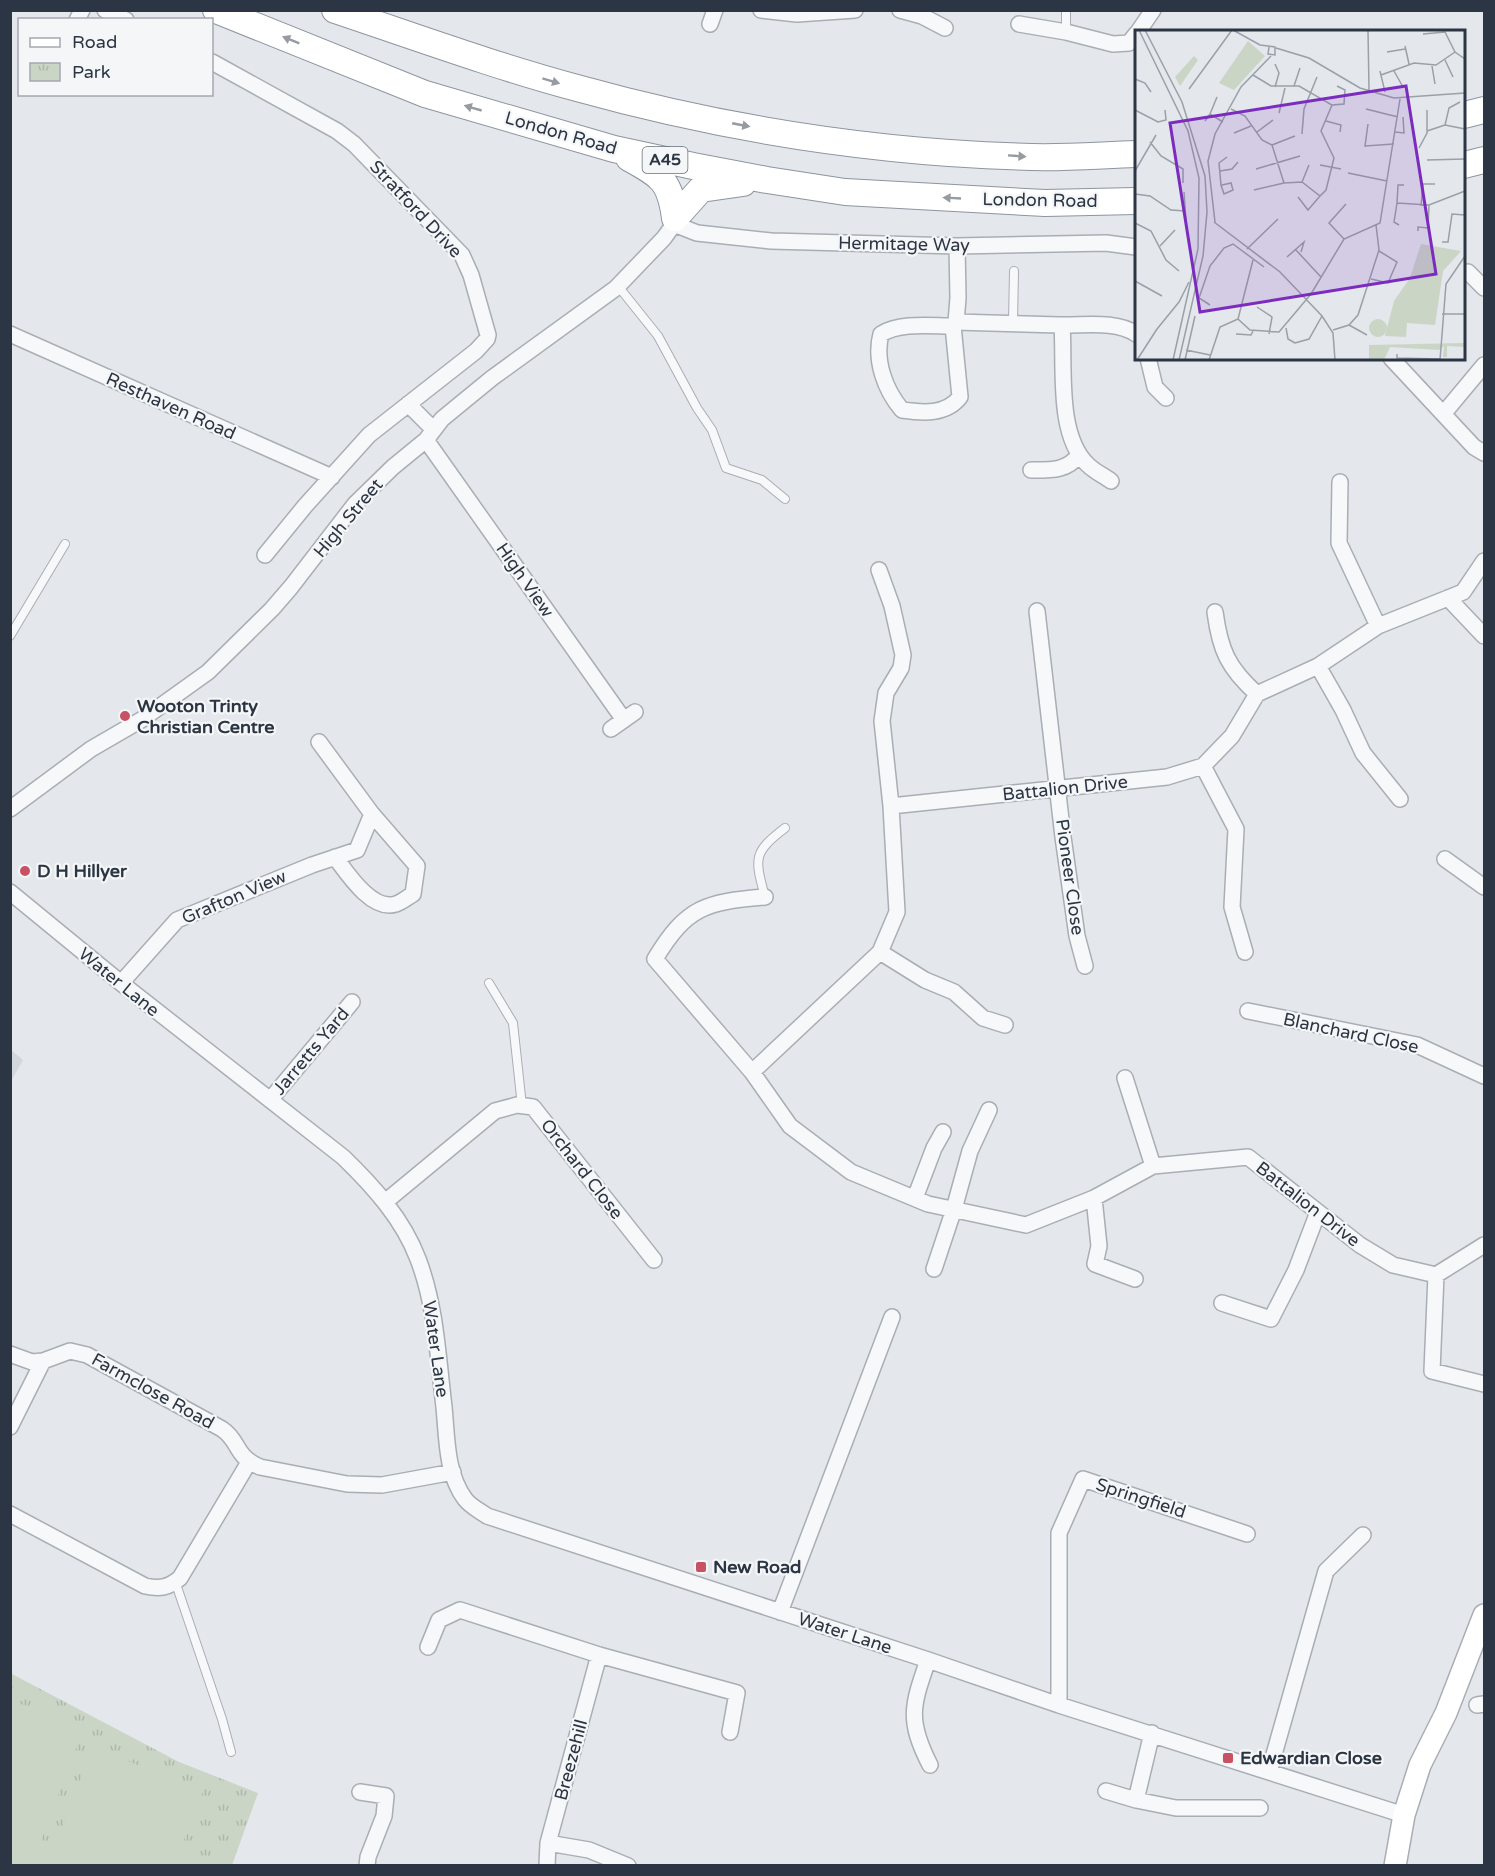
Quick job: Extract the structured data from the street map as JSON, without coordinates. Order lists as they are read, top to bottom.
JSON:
{
  "streets": {
    "highway": ["London Road", "A45"],
    "street": [
      "Stratford Drive",
      "Hermitage Way",
      "Resthaven Road",
      "High Street",
      "High View",
      "Battalion Drive",
      "Pioneer Close",
      "Grafton View",
      "Water Lane",
      "Blanchard Close",
      "Jarretts Yard",
      "Orchard Close",
      "Farmclose Road",
      "Springfield",
      "Breezehill"
    ]
  },
  "crossings": [
    ["Stratford Drive", "Resthaven Road"],
    ["Hermitage Way", "High Street"],
    ["High Street", "High View"],
    ["Battalion Drive", "Pioneer Close"],
    ["Grafton View", "Water Lane"],
    ["Water Lane", "Jarretts Yard"],
    ["Water Lane", "Orchard Close"],
    ["Water Lane", "Springfield"]
  ],
  "places": {
    "other": ["Wooton Trinty Christian Centre", "D H Hillyer"],
    "transit": ["New Road", "Edwardian Close"]
  },
  "legend": ["Road", "Park"]
}
